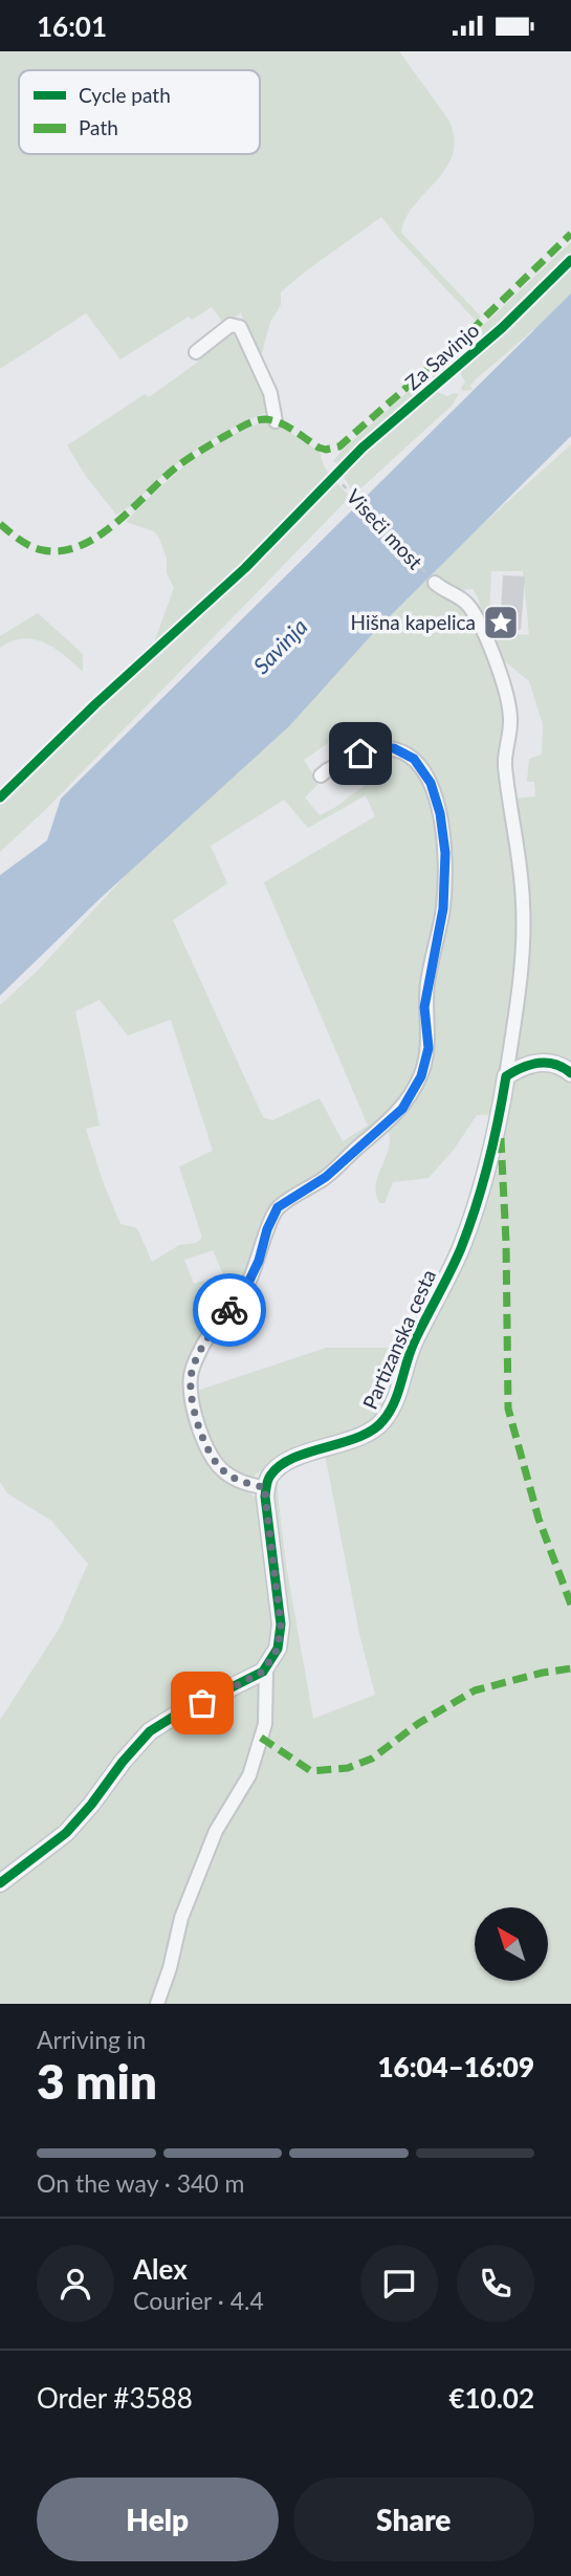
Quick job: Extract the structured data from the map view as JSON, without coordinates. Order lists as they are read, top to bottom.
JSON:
{
  "streets": {
    "street": ["Partizanska cesta"],
    "path": ["Viseči most"],
    "cycle path": ["Za Savinjo"]
  },
  "water": ["Savinja"],
  "places": {
    "place": ["Hišna kapelica"]
  },
  "legend": ["Cycle path", "Path"],
  "north": "top left",
  "page": {
    "status": "16:01",
    "heading": ["3 min", "Arriving in", "16:04–16:09"],
    "panel": [
      "Alex",
      "Courier · 4.4",
      "Order #3588",
      "€10.02"
    ],
    "bar": "On the way · 340 m",
    "buttons": ["Help", "Share"]
  }
}
